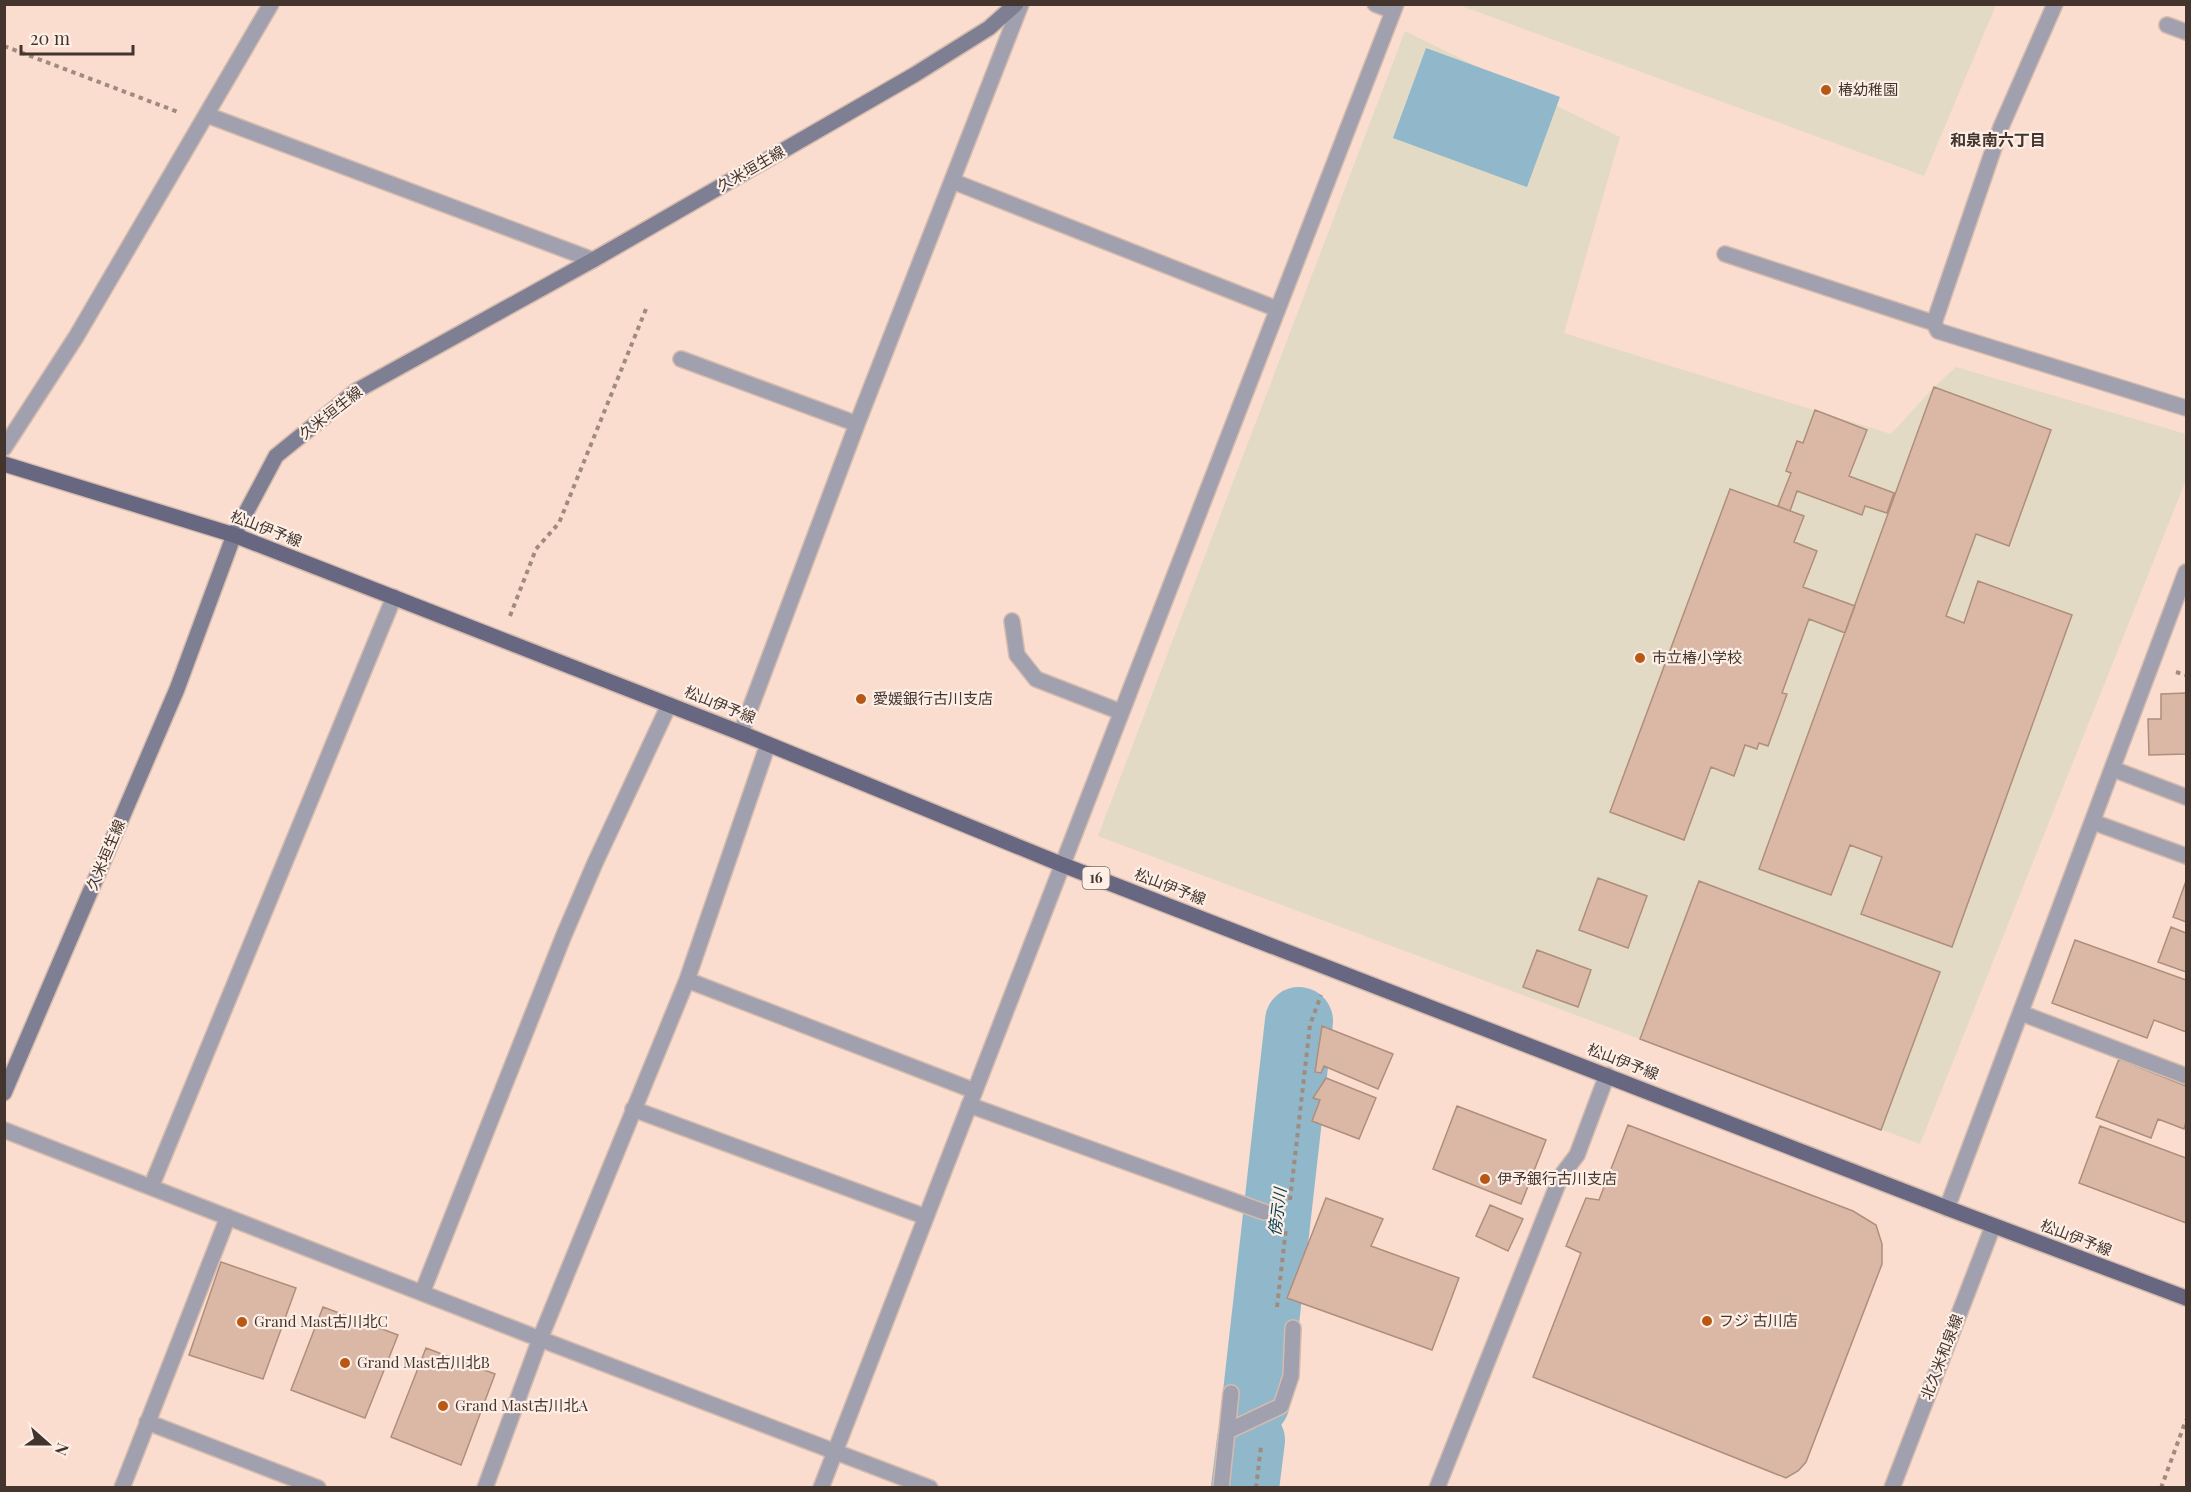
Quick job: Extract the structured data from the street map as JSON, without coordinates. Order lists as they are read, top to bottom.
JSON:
{
  "streets": {
    "main road": ["久米垣生線", "松山伊予線", "16"],
    "street": ["北久米和泉線"]
  },
  "crossings": [
    ["久米垣生線", "松山伊予線"],
    ["松山伊予線", "北久米和泉線"]
  ],
  "districts": ["和泉南六丁目"],
  "water": ["傍示川"],
  "places": [
    "椿幼稚園",
    "市立椿小学校",
    "愛媛銀行古川支店",
    "伊予銀行古川支店",
    "フジ 古川店",
    "Grand Mast古川北C",
    "Grand Mast古川北B",
    "Grand Mast古川北A"
  ],
  "scale_bar": "20 m",
  "north": "right"
}
